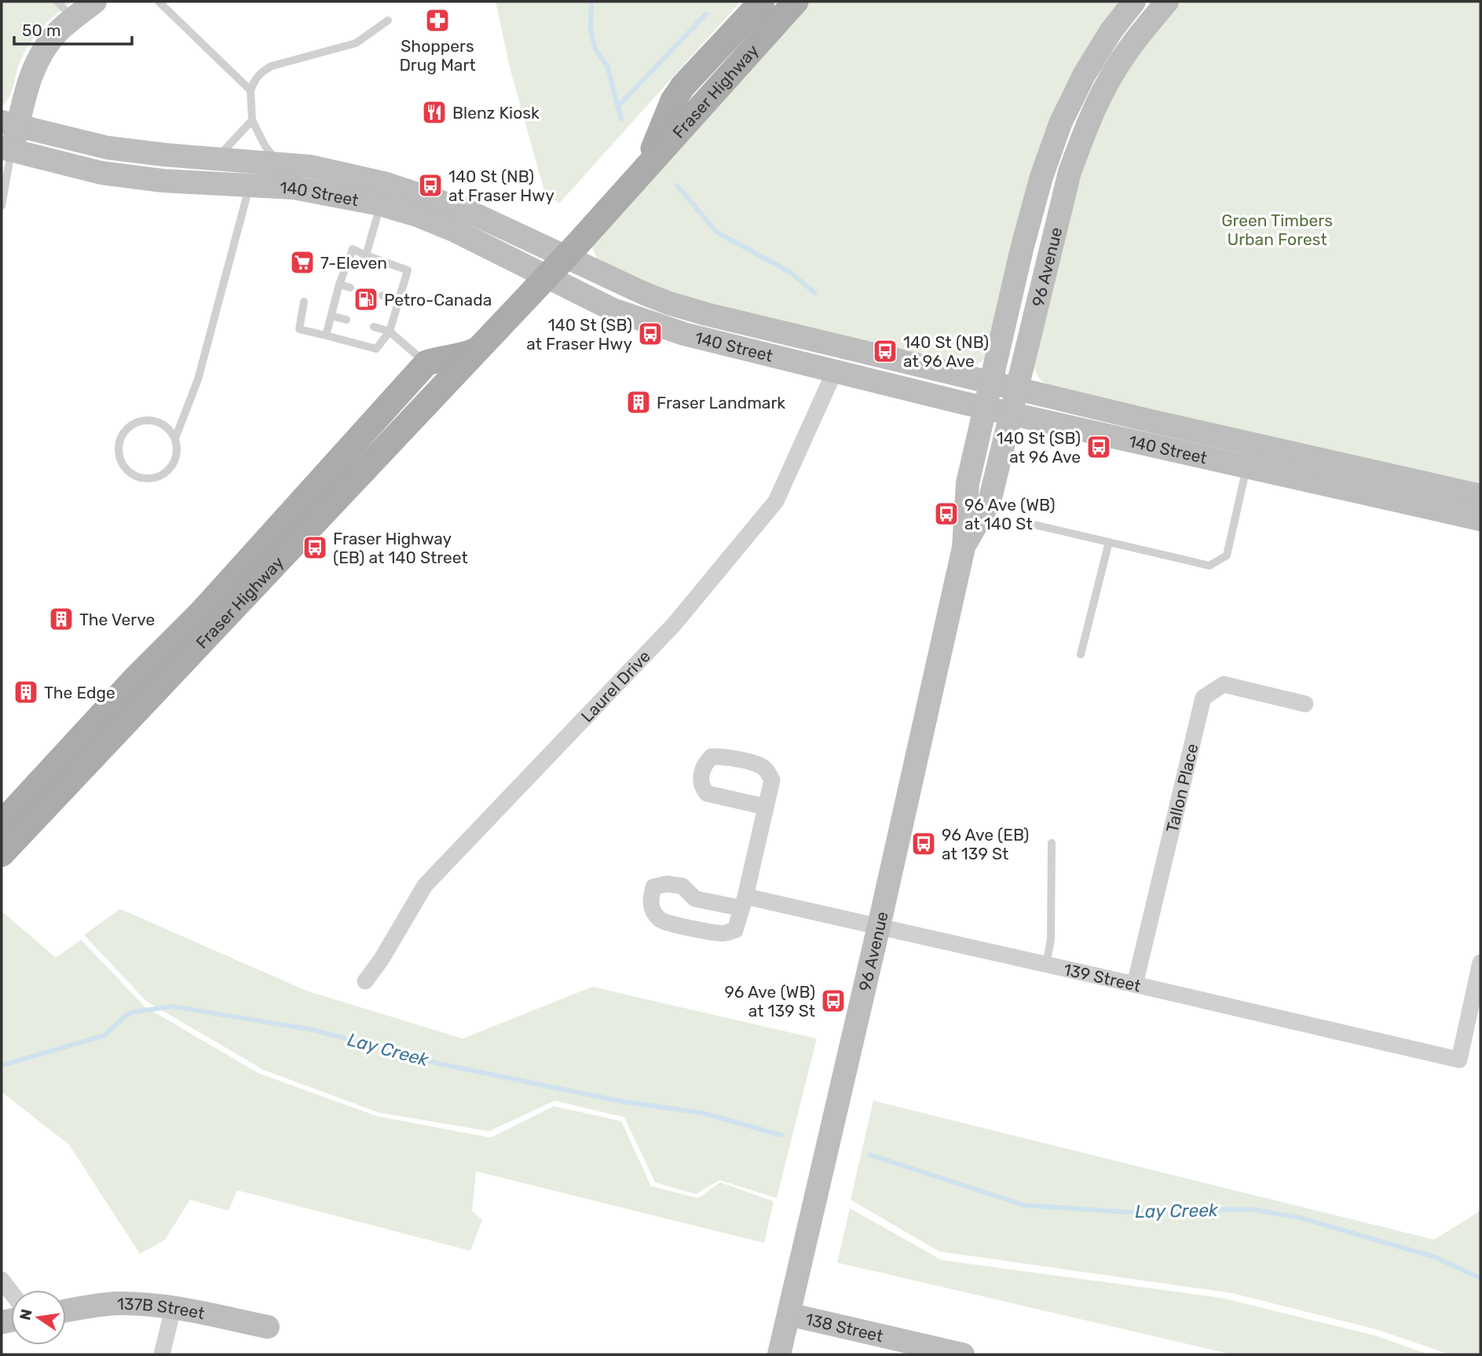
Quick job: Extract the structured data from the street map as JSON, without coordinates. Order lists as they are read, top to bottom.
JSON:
{
  "streets": {
    "main road": [
      "Fraser Highway",
      "140 Street",
      "96 Avenue",
      "137B Street",
      "138 Street"
    ],
    "street": ["Laurel Drive", "Tallon Place", "139 Street"]
  },
  "crossings": [
    ["Fraser Highway", "140 Street"],
    ["140 Street", "96 Avenue"],
    ["140 Street", "Laurel Drive"],
    ["96 Avenue", "139 Street"],
    ["96 Avenue", "138 Street"],
    ["Tallon Place", "139 Street"]
  ],
  "water": ["Lay Creek"],
  "parks": ["Green Timbers Urban Forest"],
  "places": {
    "pharmacy": ["Shoppers Drug Mart"],
    "restaurant": ["Blenz Kiosk"],
    "bus stop": [
      "140 St (NB) at Fraser Hwy",
      "140 St (SB) at Fraser Hwy",
      "140 St (NB) at 96 Ave",
      "140 St (SB) at 96 Ave",
      "96 Ave (WB) at 140 St",
      "Fraser Highway (EB) at 140 Street",
      "96 Ave (EB) at 139 St",
      "96 Ave (WB) at 139 St"
    ],
    "supermarket": ["7-Eleven"],
    "fuel station": ["Petro-Canada"],
    "building": ["Fraser Landmark", "The Verve", "The Edge"]
  },
  "scale_bar": "50 m",
  "north": "left"
}
